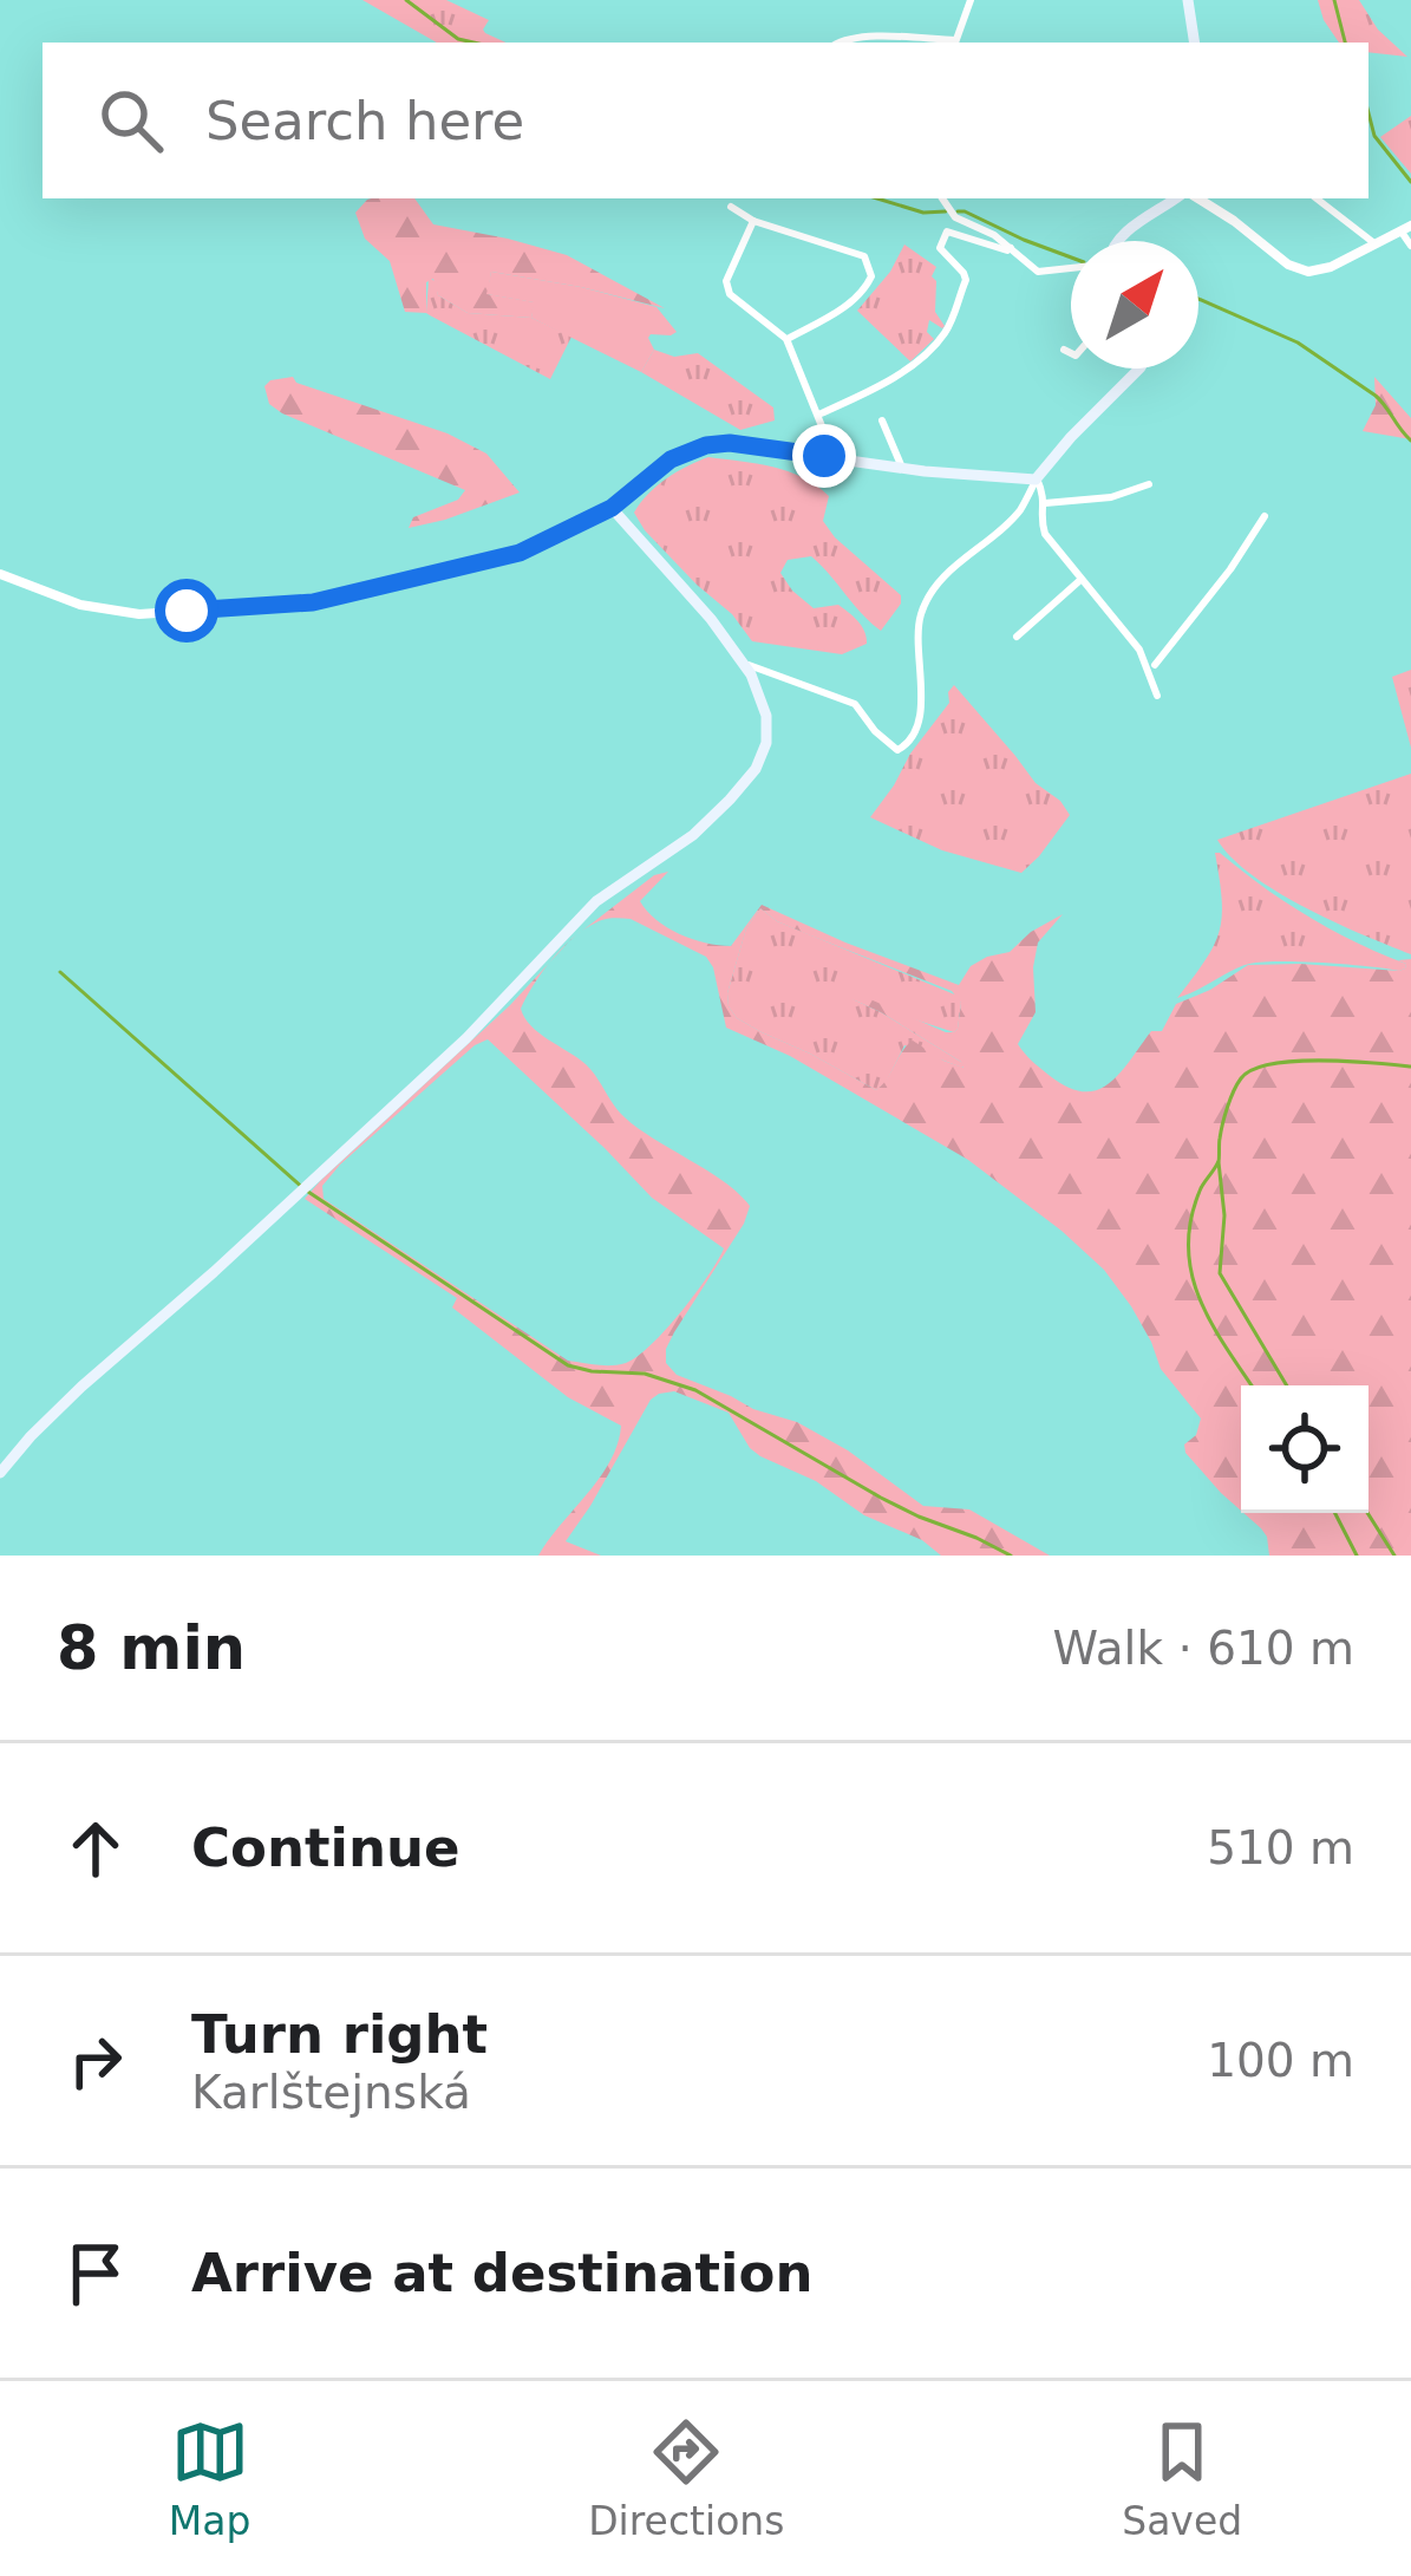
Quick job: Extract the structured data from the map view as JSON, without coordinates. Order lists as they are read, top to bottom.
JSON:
{
  "north": "top right",
  "page": {
    "search": "Search here",
    "heading": ["8 min", "Walk · 610 m"],
    "list": [
      ["Continue", "510 m"],
      ["Turn right", "Karlštejnská", "100 m"],
      "Arrive at destination"
    ],
    "nav": ["Map", "Directions", "Saved"]
  }
}
